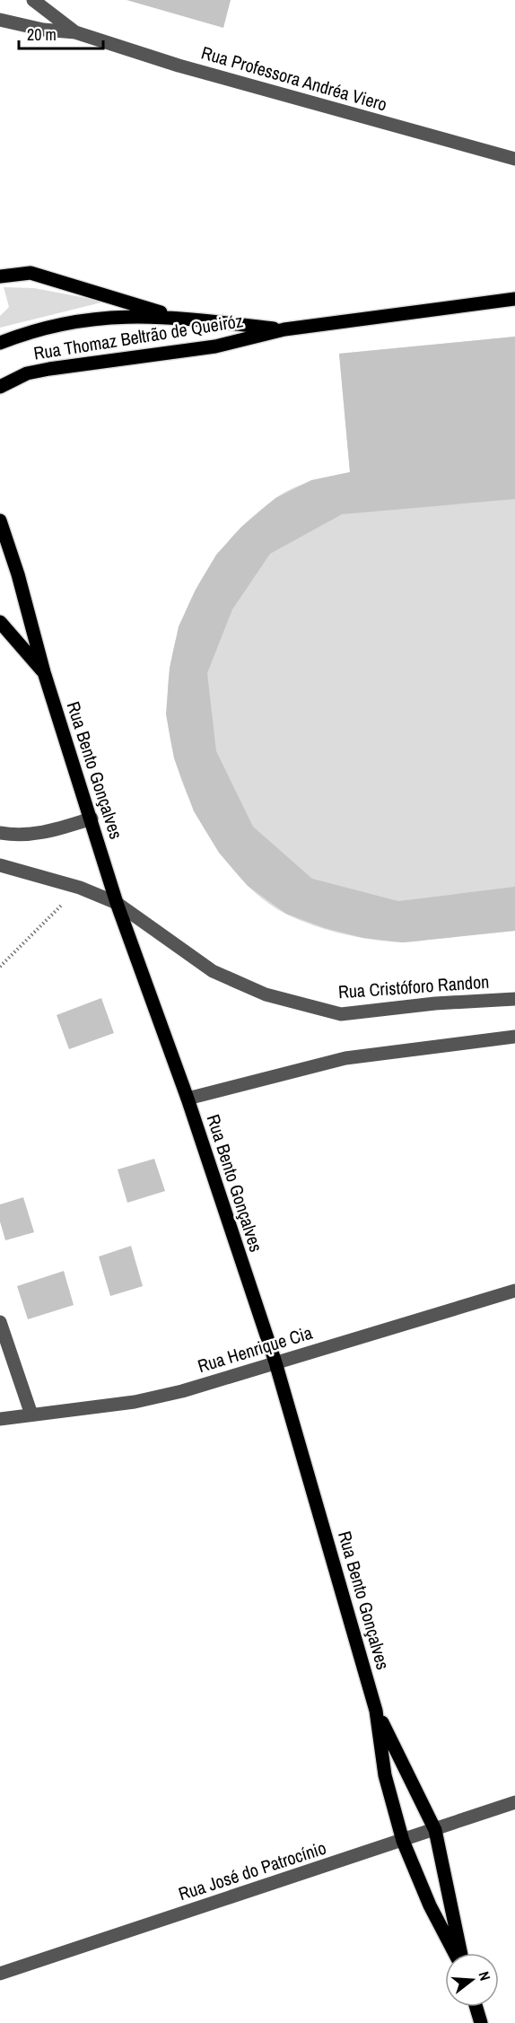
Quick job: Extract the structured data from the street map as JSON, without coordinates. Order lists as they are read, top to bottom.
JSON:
{
  "streets": {
    "main road": ["Rua Thomaz Beltrão de Queiróz", "Rua Bento Gonçalves"],
    "street": [
      "Rua Professora Andréa Viero",
      "Rua Cristóforo Randon",
      "Rua Henrique Cia",
      "Rua José do Patrocínio"
    ]
  },
  "crossings": [
    ["Rua Bento Gonçalves", "Rua Cristóforo Randon"],
    ["Rua Bento Gonçalves", "Rua Henrique Cia"],
    ["Rua Bento Gonçalves", "Rua José do Patrocínio"]
  ],
  "scale_bar": "20 m",
  "north": "right"
}
